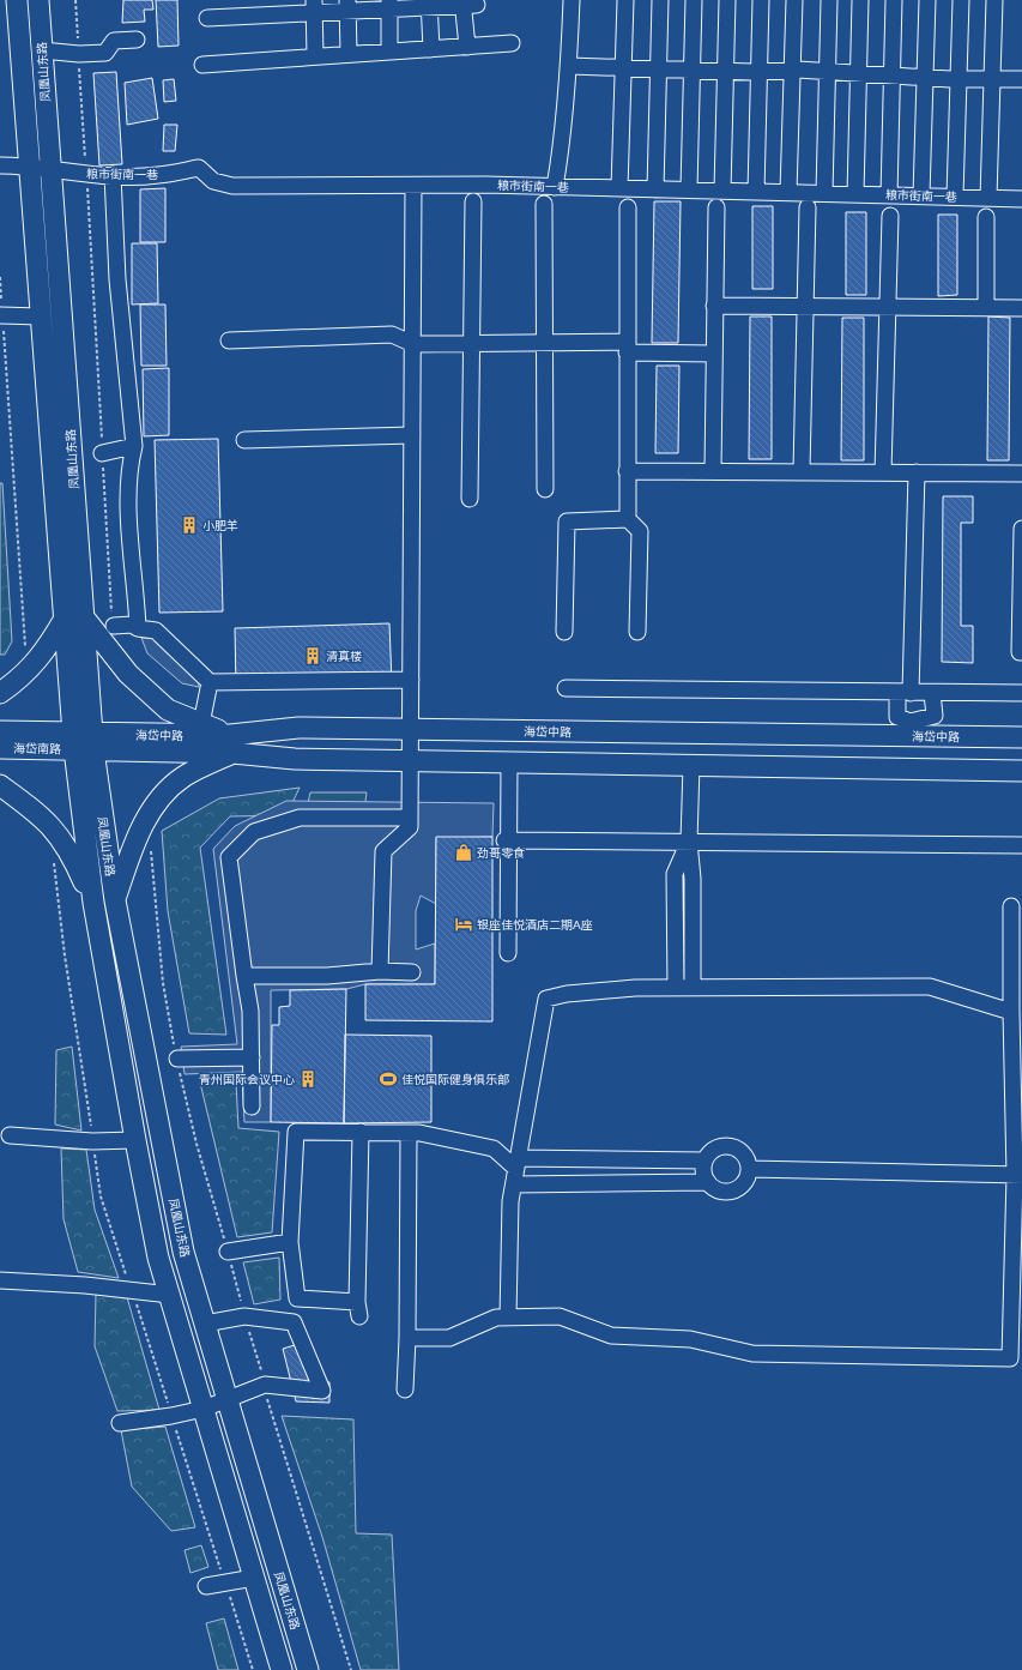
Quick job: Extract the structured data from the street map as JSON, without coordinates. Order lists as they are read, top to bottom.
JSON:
{
  "streets": {
    "main road": ["凤凰山东路", "海岱中路", "海岱南路"],
    "street": ["粮市街南一巷"]
  },
  "crossings": [
    ["凤凰山东路", "粮市街南一巷"],
    ["凤凰山东路", "海岱中路"],
    ["凤凰山东路", "海岱南路"],
    ["海岱中路", "海岱南路"]
  ],
  "places": {
    "building": ["小肥羊", "清真楼", "青州国际会议中心"],
    "shop": ["劲哥零食"],
    "hotel": ["银座佳悦酒店二期A座"],
    "sports": ["佳悦国际健身俱乐部"]
  }
}
